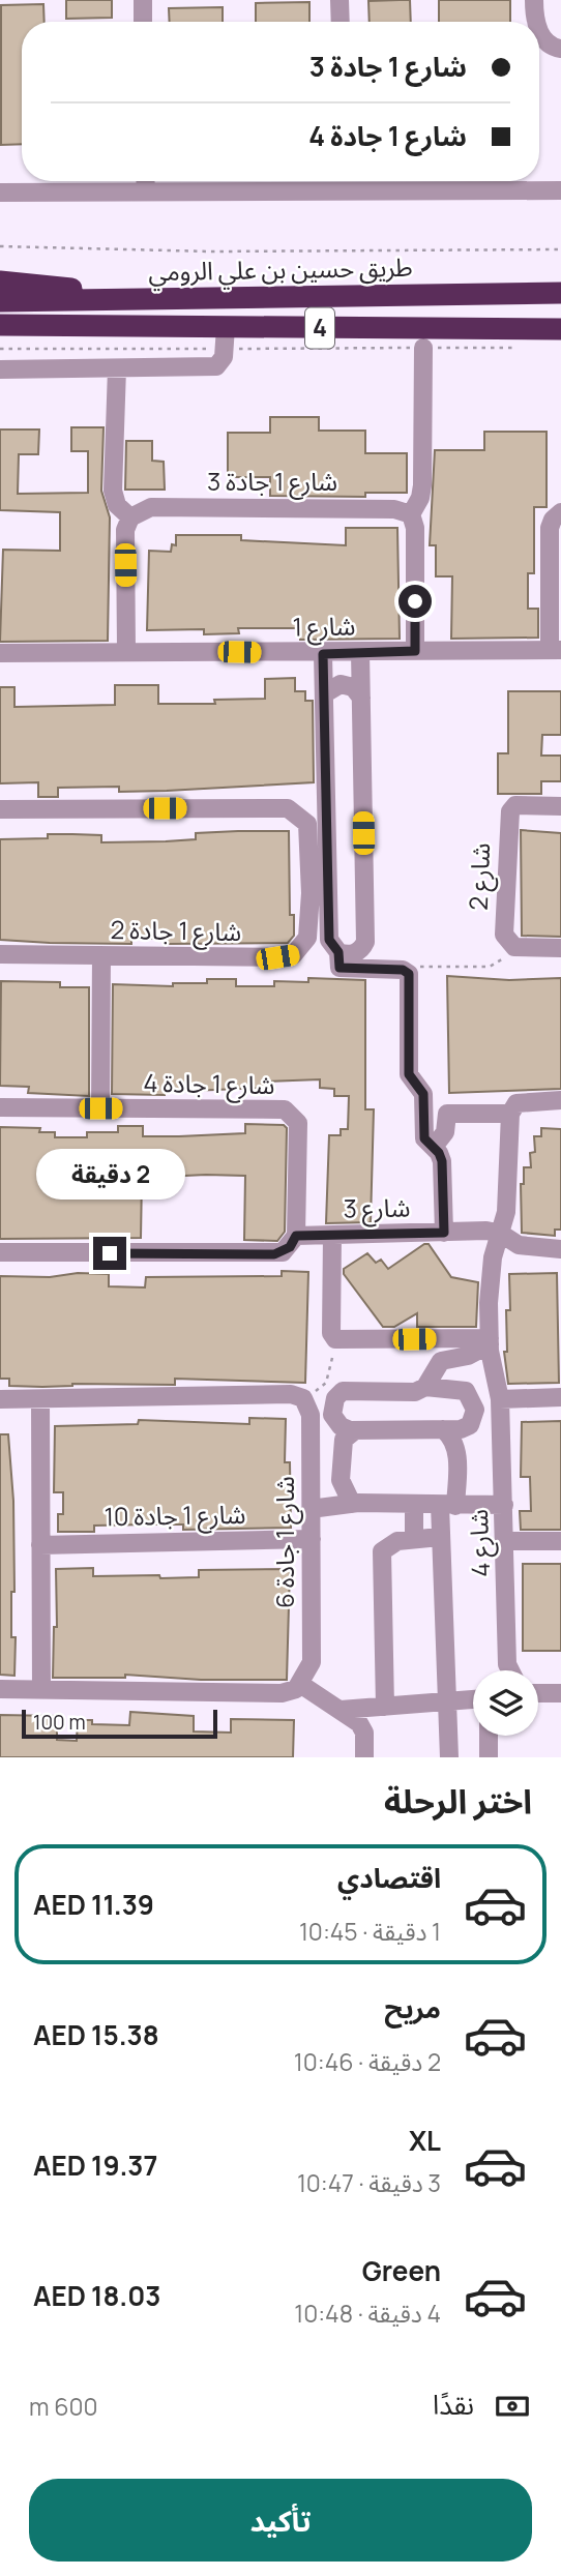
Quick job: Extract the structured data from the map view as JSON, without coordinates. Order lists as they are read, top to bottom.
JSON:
{
  "streets": {
    "highway": ["طريق حسين بن علي الرومي", "4"],
    "street": [
      "شارع 1 جادة 3",
      "شارع 1",
      "شارع 2",
      "شارع 1 جادة 2",
      "شارع 1 جادة 4",
      "شارع 3",
      "شارع 1 جادة 10",
      "شارع 1 جادة 6",
      "شارع 4"
    ]
  },
  "crossings": [
    ["شارع 1 جادة 4", "شارع 3"],
    ["شارع 3", "شارع 4"],
    ["شارع 1 جادة 10", "شارع 1 جادة 6"]
  ],
  "scale_bar": "100 m",
  "page": {
    "banner": ["شارع 1 جادة 3", "شارع 1 جادة 4"],
    "bubble": "2 دقيقة",
    "scale": "100 m",
    "heading": "اختر الرحلة",
    "list": [
      {
        "name": "اقتصادي",
        "note": "1 دقيقة · 10:45",
        "value": "AED 11.39"
      },
      {
        "name": "مريح",
        "note": "2 دقيقة · 10:46",
        "value": "AED 15.38"
      },
      {
        "name": "XL",
        "note": "3 دقيقة · 10:47",
        "value": "AED 19.37"
      },
      {
        "name": "Green",
        "note": "4 دقيقة · 10:48",
        "value": "AED 18.03"
      }
    ],
    "pay": ["نقدًا", "600 m"],
    "buttons": "تأكيد"
  }
}
